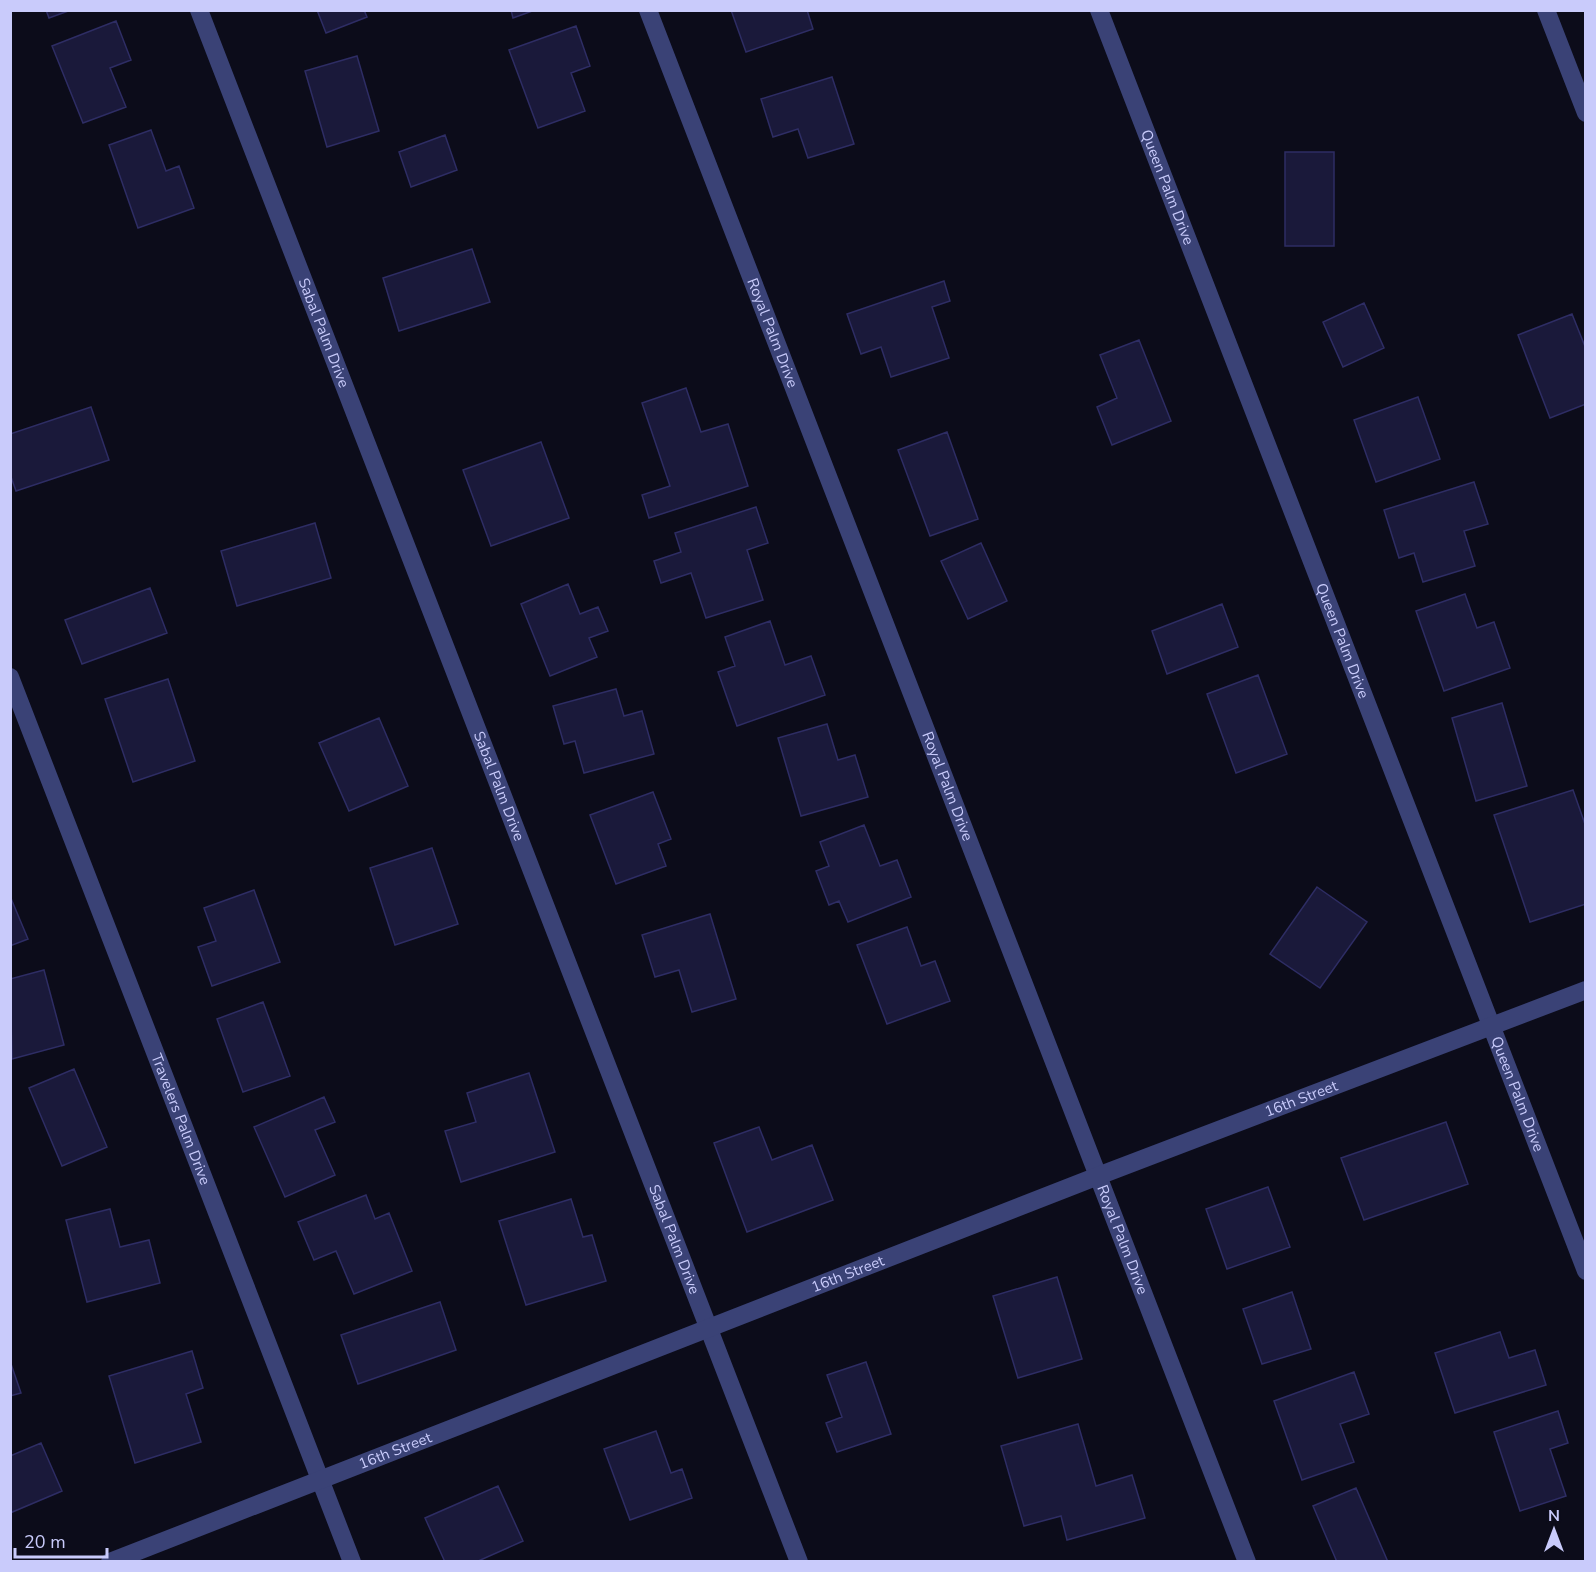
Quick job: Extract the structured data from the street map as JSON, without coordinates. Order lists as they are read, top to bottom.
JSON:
{
  "streets": {
    "street": [
      "Queen Palm Drive",
      "Sabal Palm Drive",
      "Royal Palm Drive",
      "16th Street",
      "Travelers Palm Drive"
    ]
  },
  "crossings": [
    ["Queen Palm Drive", "16th Street"],
    ["Sabal Palm Drive", "16th Street"],
    ["Royal Palm Drive", "16th Street"],
    ["16th Street", "Travelers Palm Drive"]
  ],
  "scale_bar": "20 m",
  "north": "top"
}
